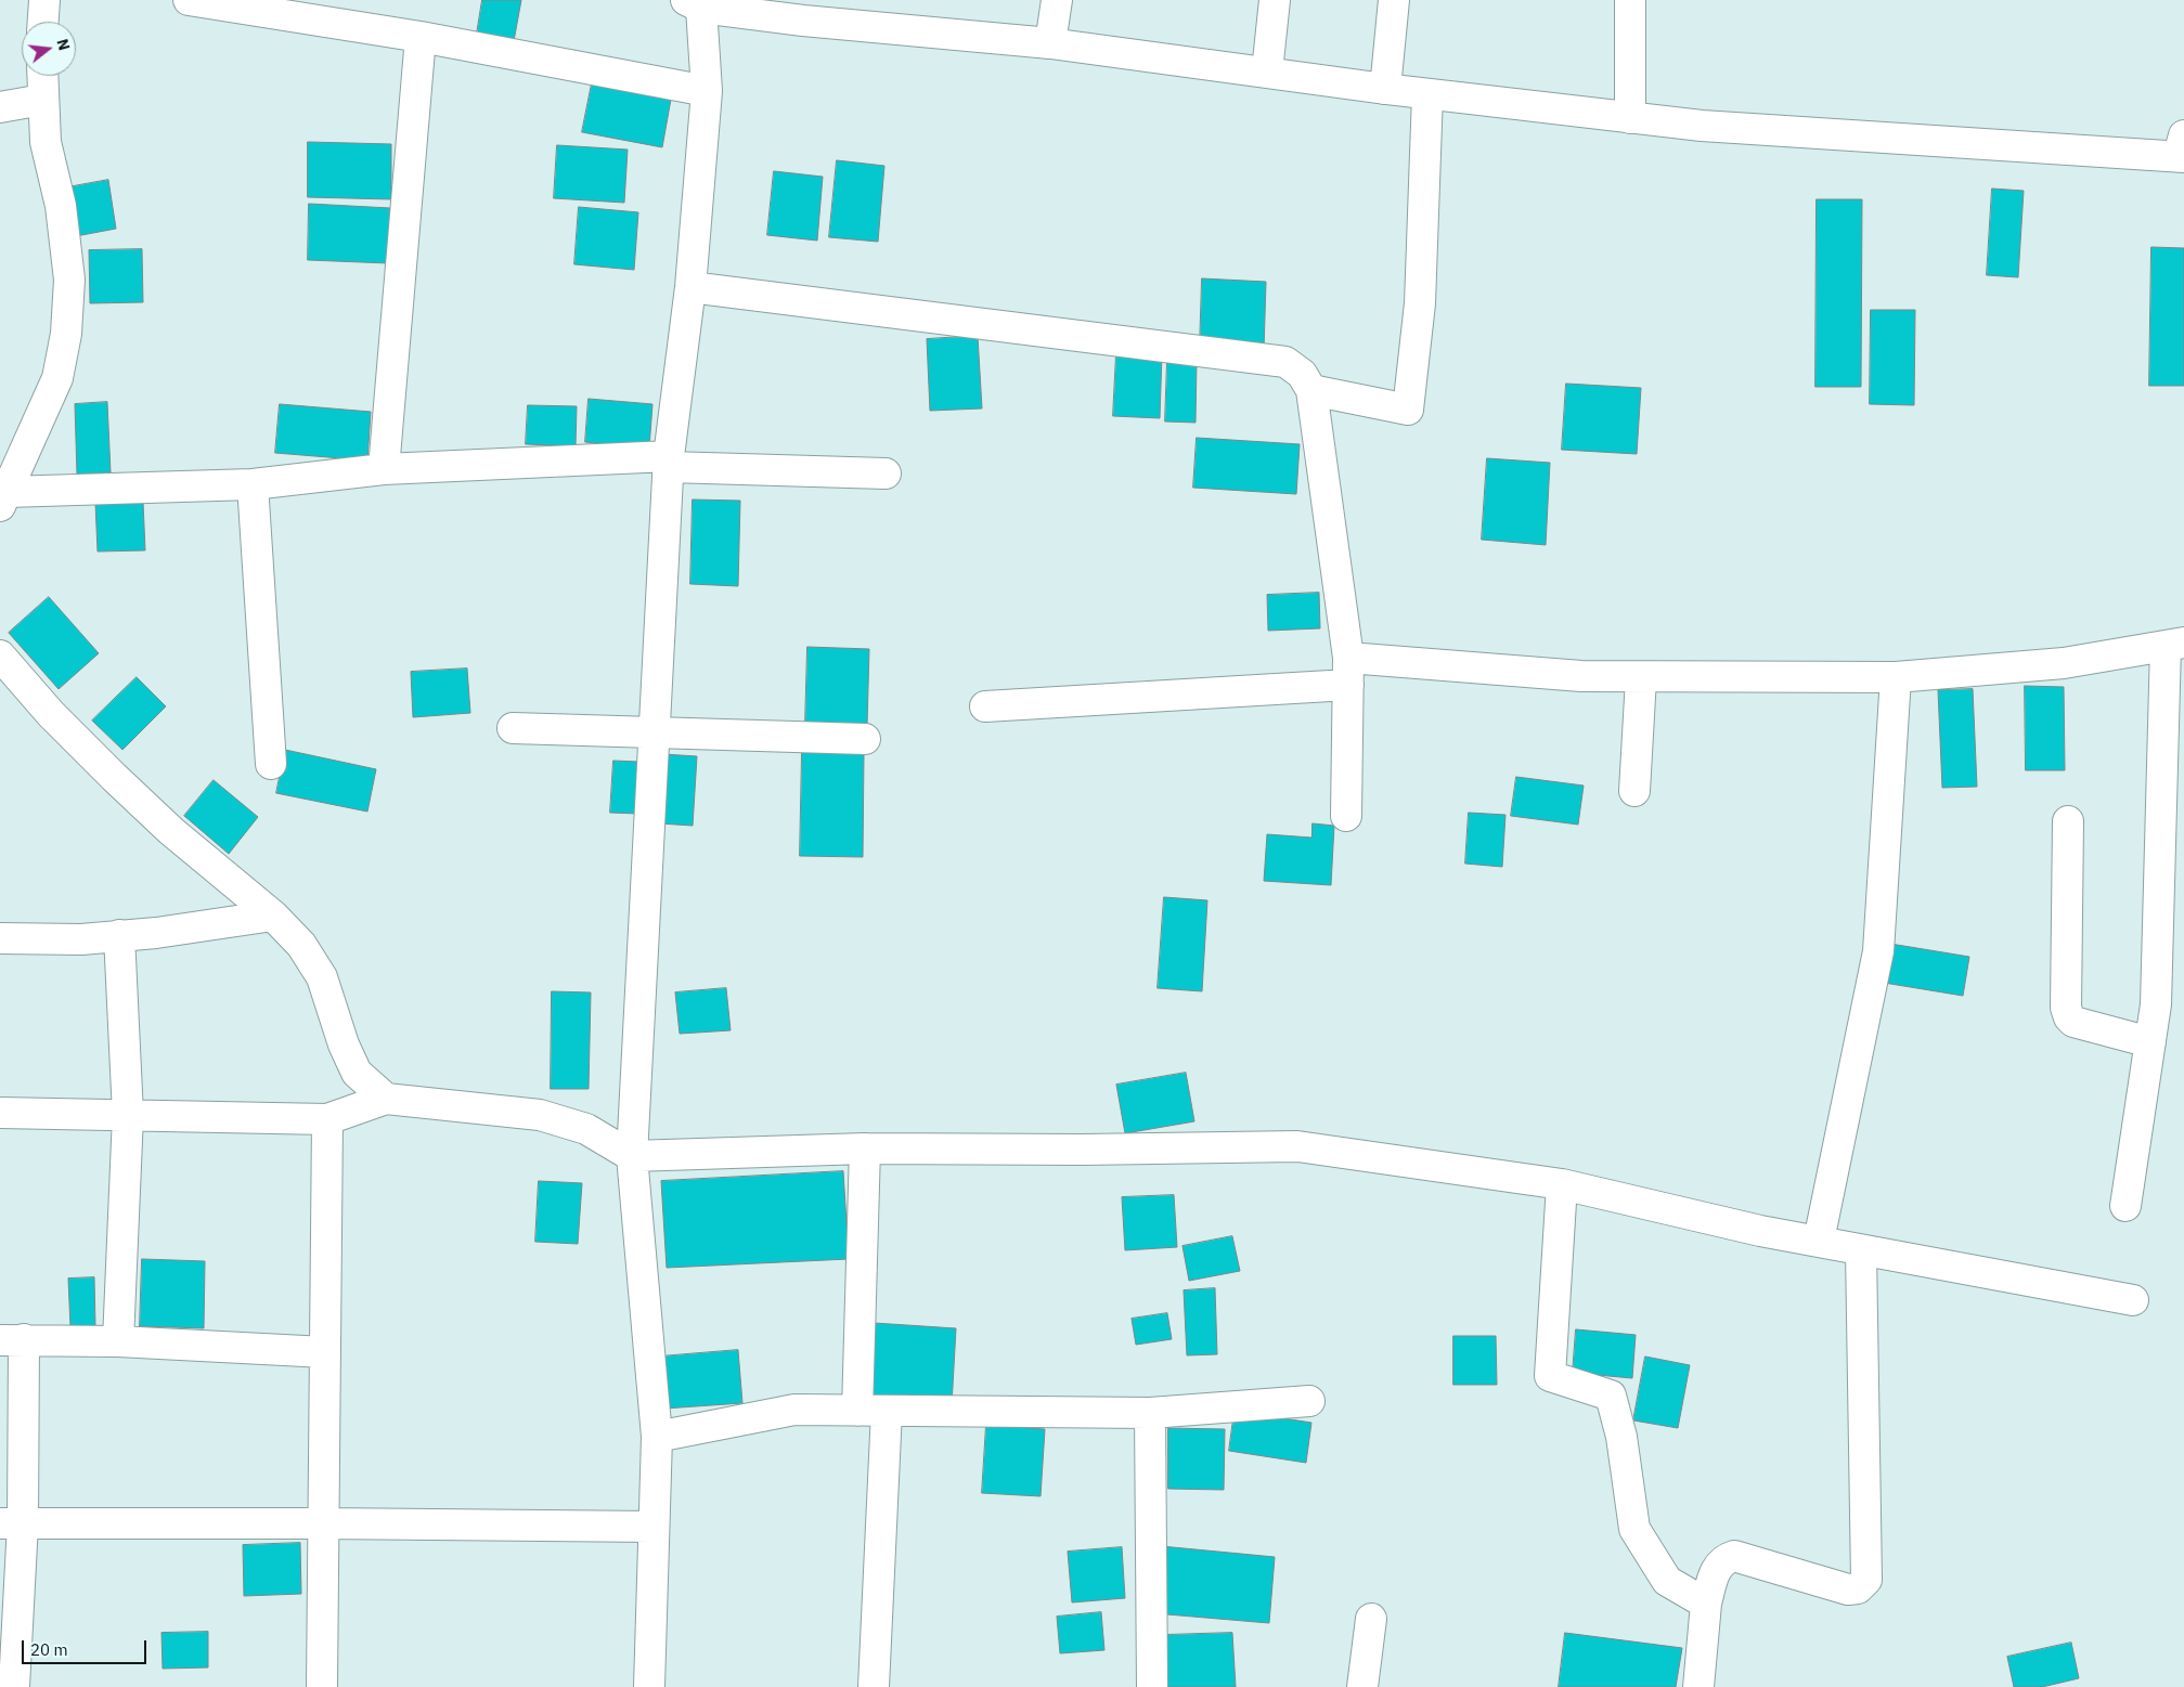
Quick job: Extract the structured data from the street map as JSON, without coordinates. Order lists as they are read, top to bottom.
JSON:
{
  "scale_bar": "20 m",
  "north": "right"
}
